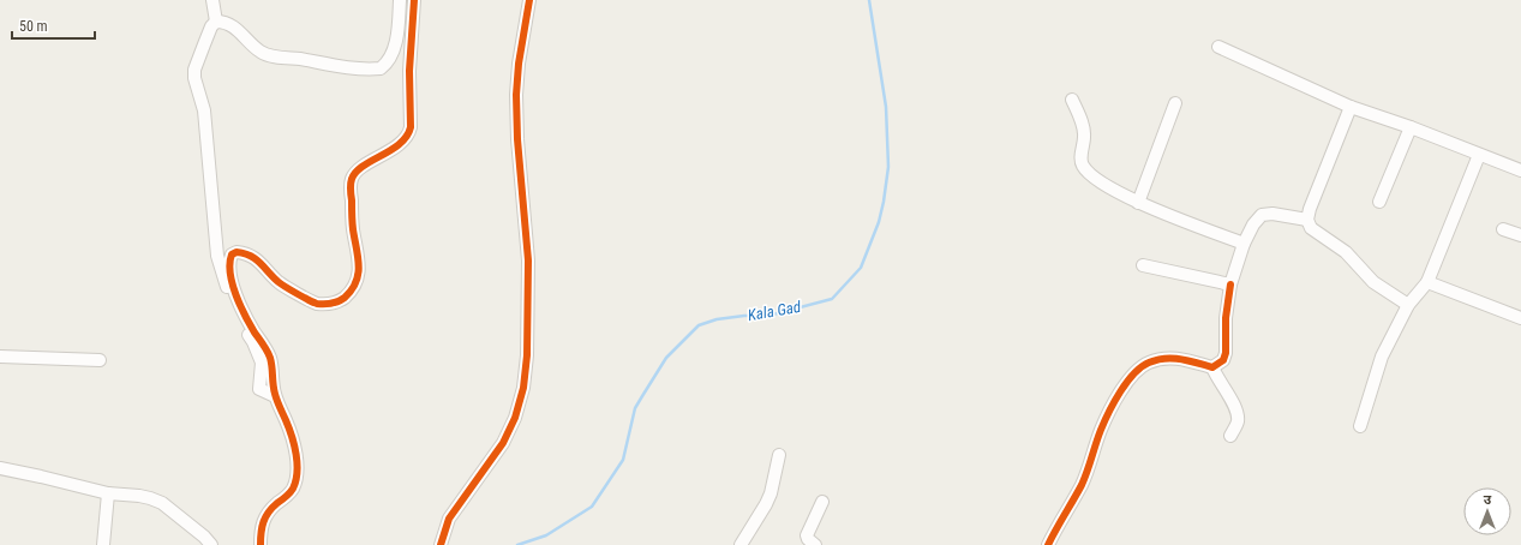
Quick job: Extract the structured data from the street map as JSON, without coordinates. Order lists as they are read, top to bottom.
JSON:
{
  "water": ["Kala Gad"],
  "scale_bar": "50 m",
  "north": "top"
}
